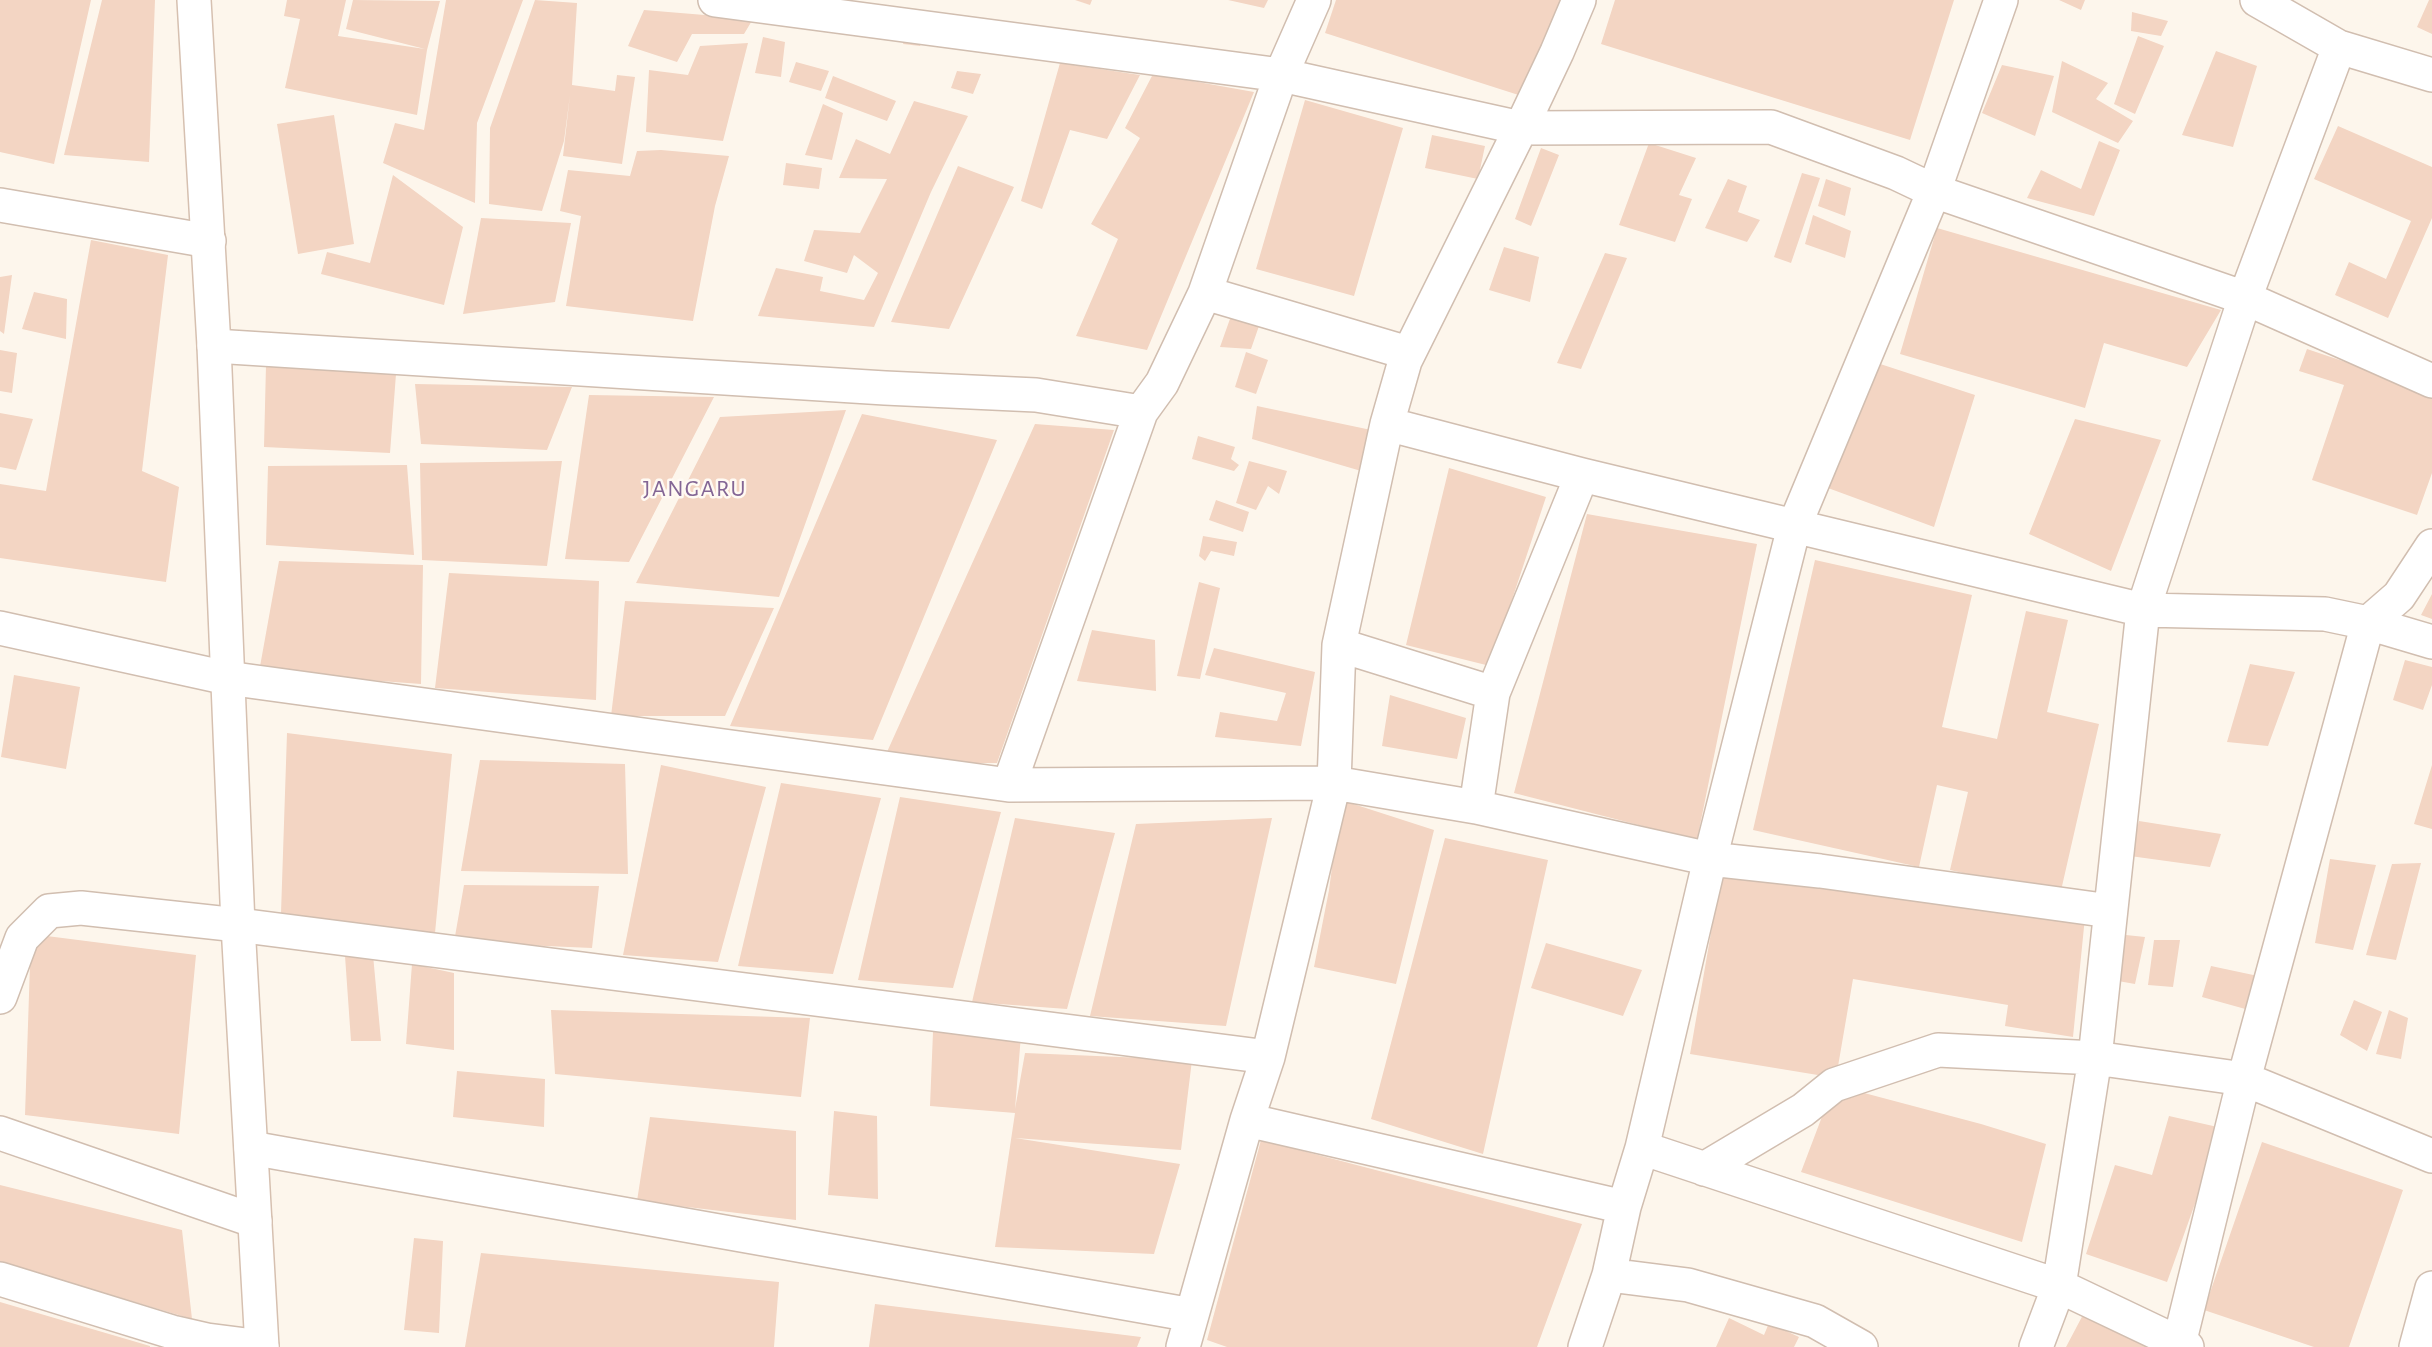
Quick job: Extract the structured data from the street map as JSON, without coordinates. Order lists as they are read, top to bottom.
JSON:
{
  "districts": ["JANGARU"]
}
